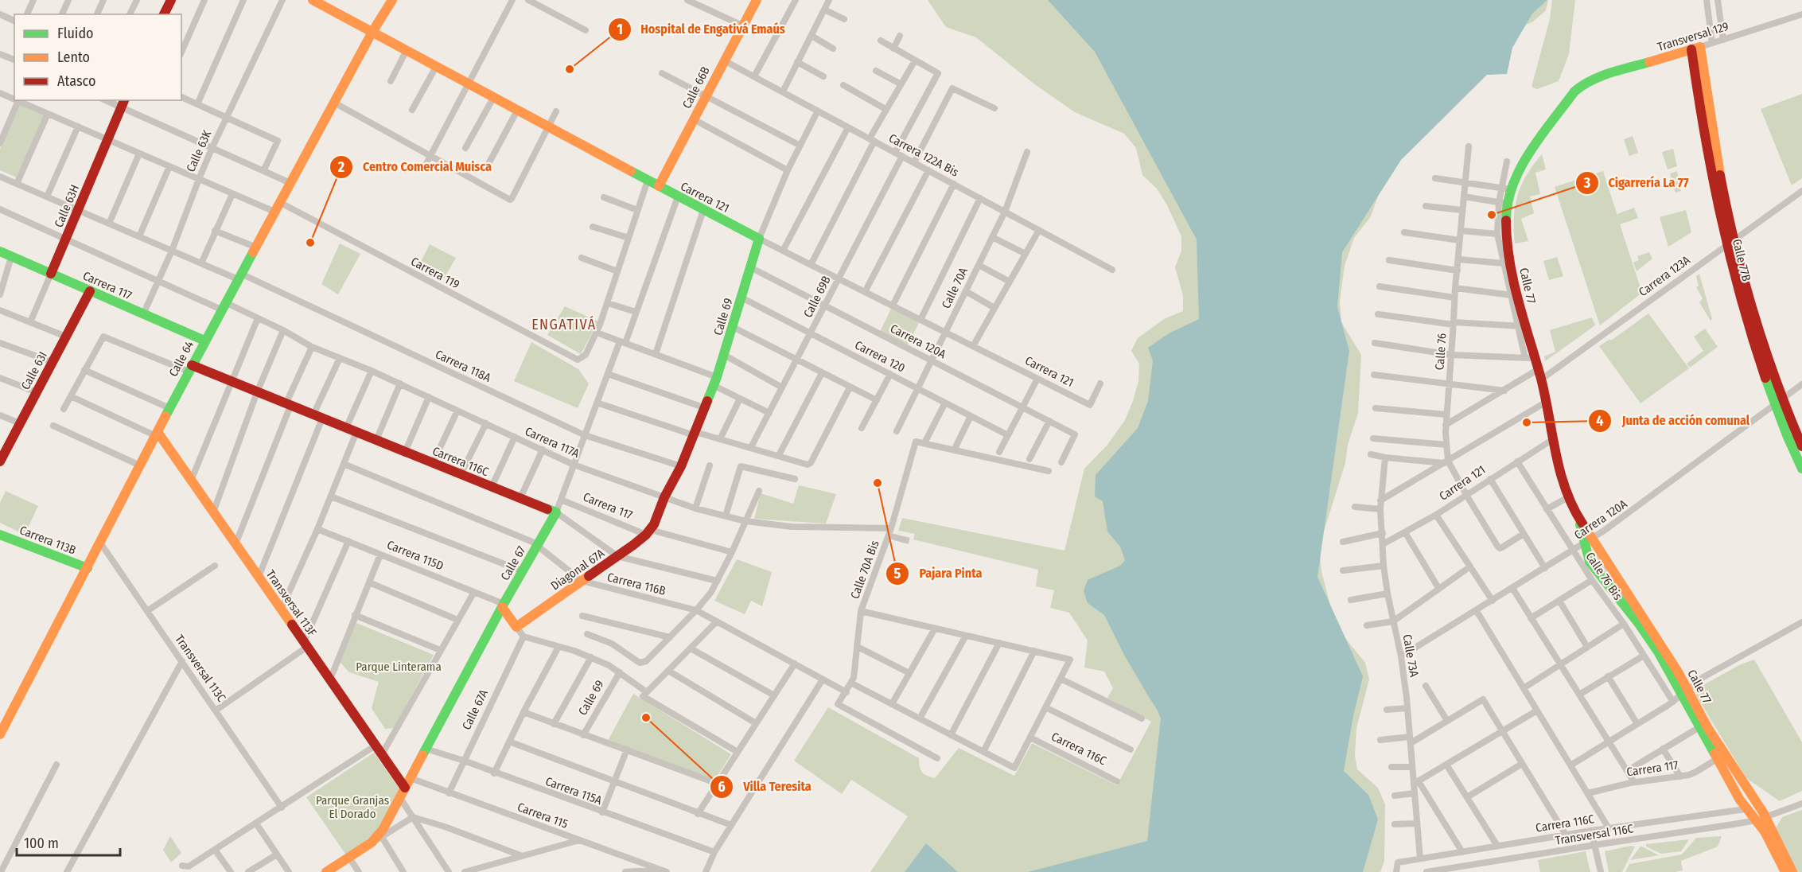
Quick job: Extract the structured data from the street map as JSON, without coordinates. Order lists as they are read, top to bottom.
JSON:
{
  "streets": {
    "street": [
      "Transversal 129",
      "Calle 66B",
      "Calle 63K",
      "Carrera 122A Bis",
      "Carrera 121",
      "Calle 63H",
      "Calle 77B",
      "Carrera 119",
      "Carrera 123A",
      "Carrera 117",
      "Calle 77",
      "Calle 70A",
      "Calle 69B",
      "Calle 69",
      "Carrera 120A",
      "Calle 76",
      "Carrera 120",
      "Calle 64",
      "Carrera 118A",
      "Calle 63I",
      "Carrera 117A",
      "Carrera 116C",
      "Carrera 113B",
      "Carrera 115D",
      "Calle 67",
      "Diagonal 67A",
      "Calle 70A Bis",
      "Calle 76 Bis",
      "Carrera 116B",
      "Transversal 113F",
      "Calle 73A",
      "Transversal 113C",
      "Calle 67A",
      "Carrera 115A",
      "Carrera 115",
      "Transversal 116C"
    ]
  },
  "crossings": [
    ["Transversal 129", "Calle 77B"],
    ["Transversal 129", "Calle 77"],
    ["Calle 66B", "Carrera 122A Bis"],
    ["Calle 66B", "Carrera 121"],
    ["Calle 63K", "Carrera 117"],
    ["Calle 63K", "Carrera 118A"],
    ["Calle 63K", "Carrera 117A"],
    ["Carrera 122A Bis", "Calle 70A"],
    ["Carrera 122A Bis", "Calle 69B"],
    ["Carrera 122A Bis", "Calle 69"],
    ["Carrera 121", "Calle 77"],
    ["Carrera 121", "Calle 70A"],
    ["Carrera 121", "Calle 69B"],
    ["Carrera 121", "Calle 69"],
    ["Carrera 121", "Calle 76"],
    ["Carrera 121", "Calle 64"],
    ["Carrera 121", "Calle 67"],
    ["Carrera 121", "Calle 76 Bis"],
    ["Carrera 121", "Calle 73A"],
    ["Calle 63H", "Carrera 117"],
    ["Calle 63H", "Carrera 118A"],
    ["Calle 63H", "Carrera 117A"],
    ["Calle 77B", "Carrera 123A"],
    ["Calle 77B", "Carrera 120A"],
    ["Carrera 119", "Calle 64"],
    ["Carrera 123A", "Calle 77"],
    ["Carrera 117", "Calle 77"],
    ["Carrera 117", "Calle 69"],
    ["Carrera 117", "Calle 64"],
    ["Carrera 117", "Calle 63I"],
    ["Carrera 117", "Calle 67"],
    ["Carrera 117", "Diagonal 67A"],
    ["Calle 77", "Carrera 120A"],
    ["Calle 77", "Carrera 116C"],
    ["Calle 77", "Calle 76 Bis"],
    ["Calle 77", "Transversal 116C"],
    ["Calle 70A", "Carrera 120A"],
    ["Calle 70A", "Carrera 120"],
    ["Calle 69B", "Carrera 120A"],
    ["Calle 69B", "Carrera 120"],
    ["Calle 69", "Carrera 120A"],
    ["Calle 69", "Carrera 120"],
    ["Calle 69", "Carrera 118A"],
    ["Calle 69", "Carrera 117A"],
    ["Calle 69", "Diagonal 67A"],
    ["Carrera 120A", "Calle 76 Bis"],
    ["Carrera 120A", "Calle 73A"],
    ["Calle 64", "Carrera 118A"],
    ["Calle 64", "Carrera 117A"],
    ["Calle 64", "Carrera 116C"],
    ["Calle 64", "Carrera 113B"],
    ["Calle 64", "Transversal 113F"],
    ["Calle 64", "Transversal 113C"],
    ["Carrera 118A", "Calle 67"],
    ["Carrera 117A", "Calle 67"],
    ["Carrera 117A", "Calle 70A Bis"],
    ["Carrera 116C", "Calle 67"],
    ["Carrera 116C", "Diagonal 67A"],
    ["Carrera 116C", "Calle 73A"],
    ["Carrera 115D", "Calle 67"],
    ["Calle 67", "Carrera 116B"],
    ["Calle 67", "Transversal 113F"],
    ["Calle 67", "Carrera 115A"],
    ["Calle 67", "Carrera 115"],
    ["Diagonal 67A", "Carrera 116B"],
    ["Calle 70A Bis", "Carrera 116B"],
    ["Calle 67A", "Carrera 115A"],
    ["Calle 67A", "Carrera 115"]
  ],
  "districts": ["ENGATIVÁ"],
  "parks": ["Parque Linterama", "Parque Granjas El Dorado"],
  "places": [
    "Hospital de Engativá Emaús",
    "Cigarrería La 77",
    "Centro Comercial Muisca",
    "Junta de acción comunal",
    "Pajara Pinta",
    "Villa Teresita"
  ],
  "legend": ["Fluido", "Lento", "Atasco"],
  "scale_bar": "100 m"
}
